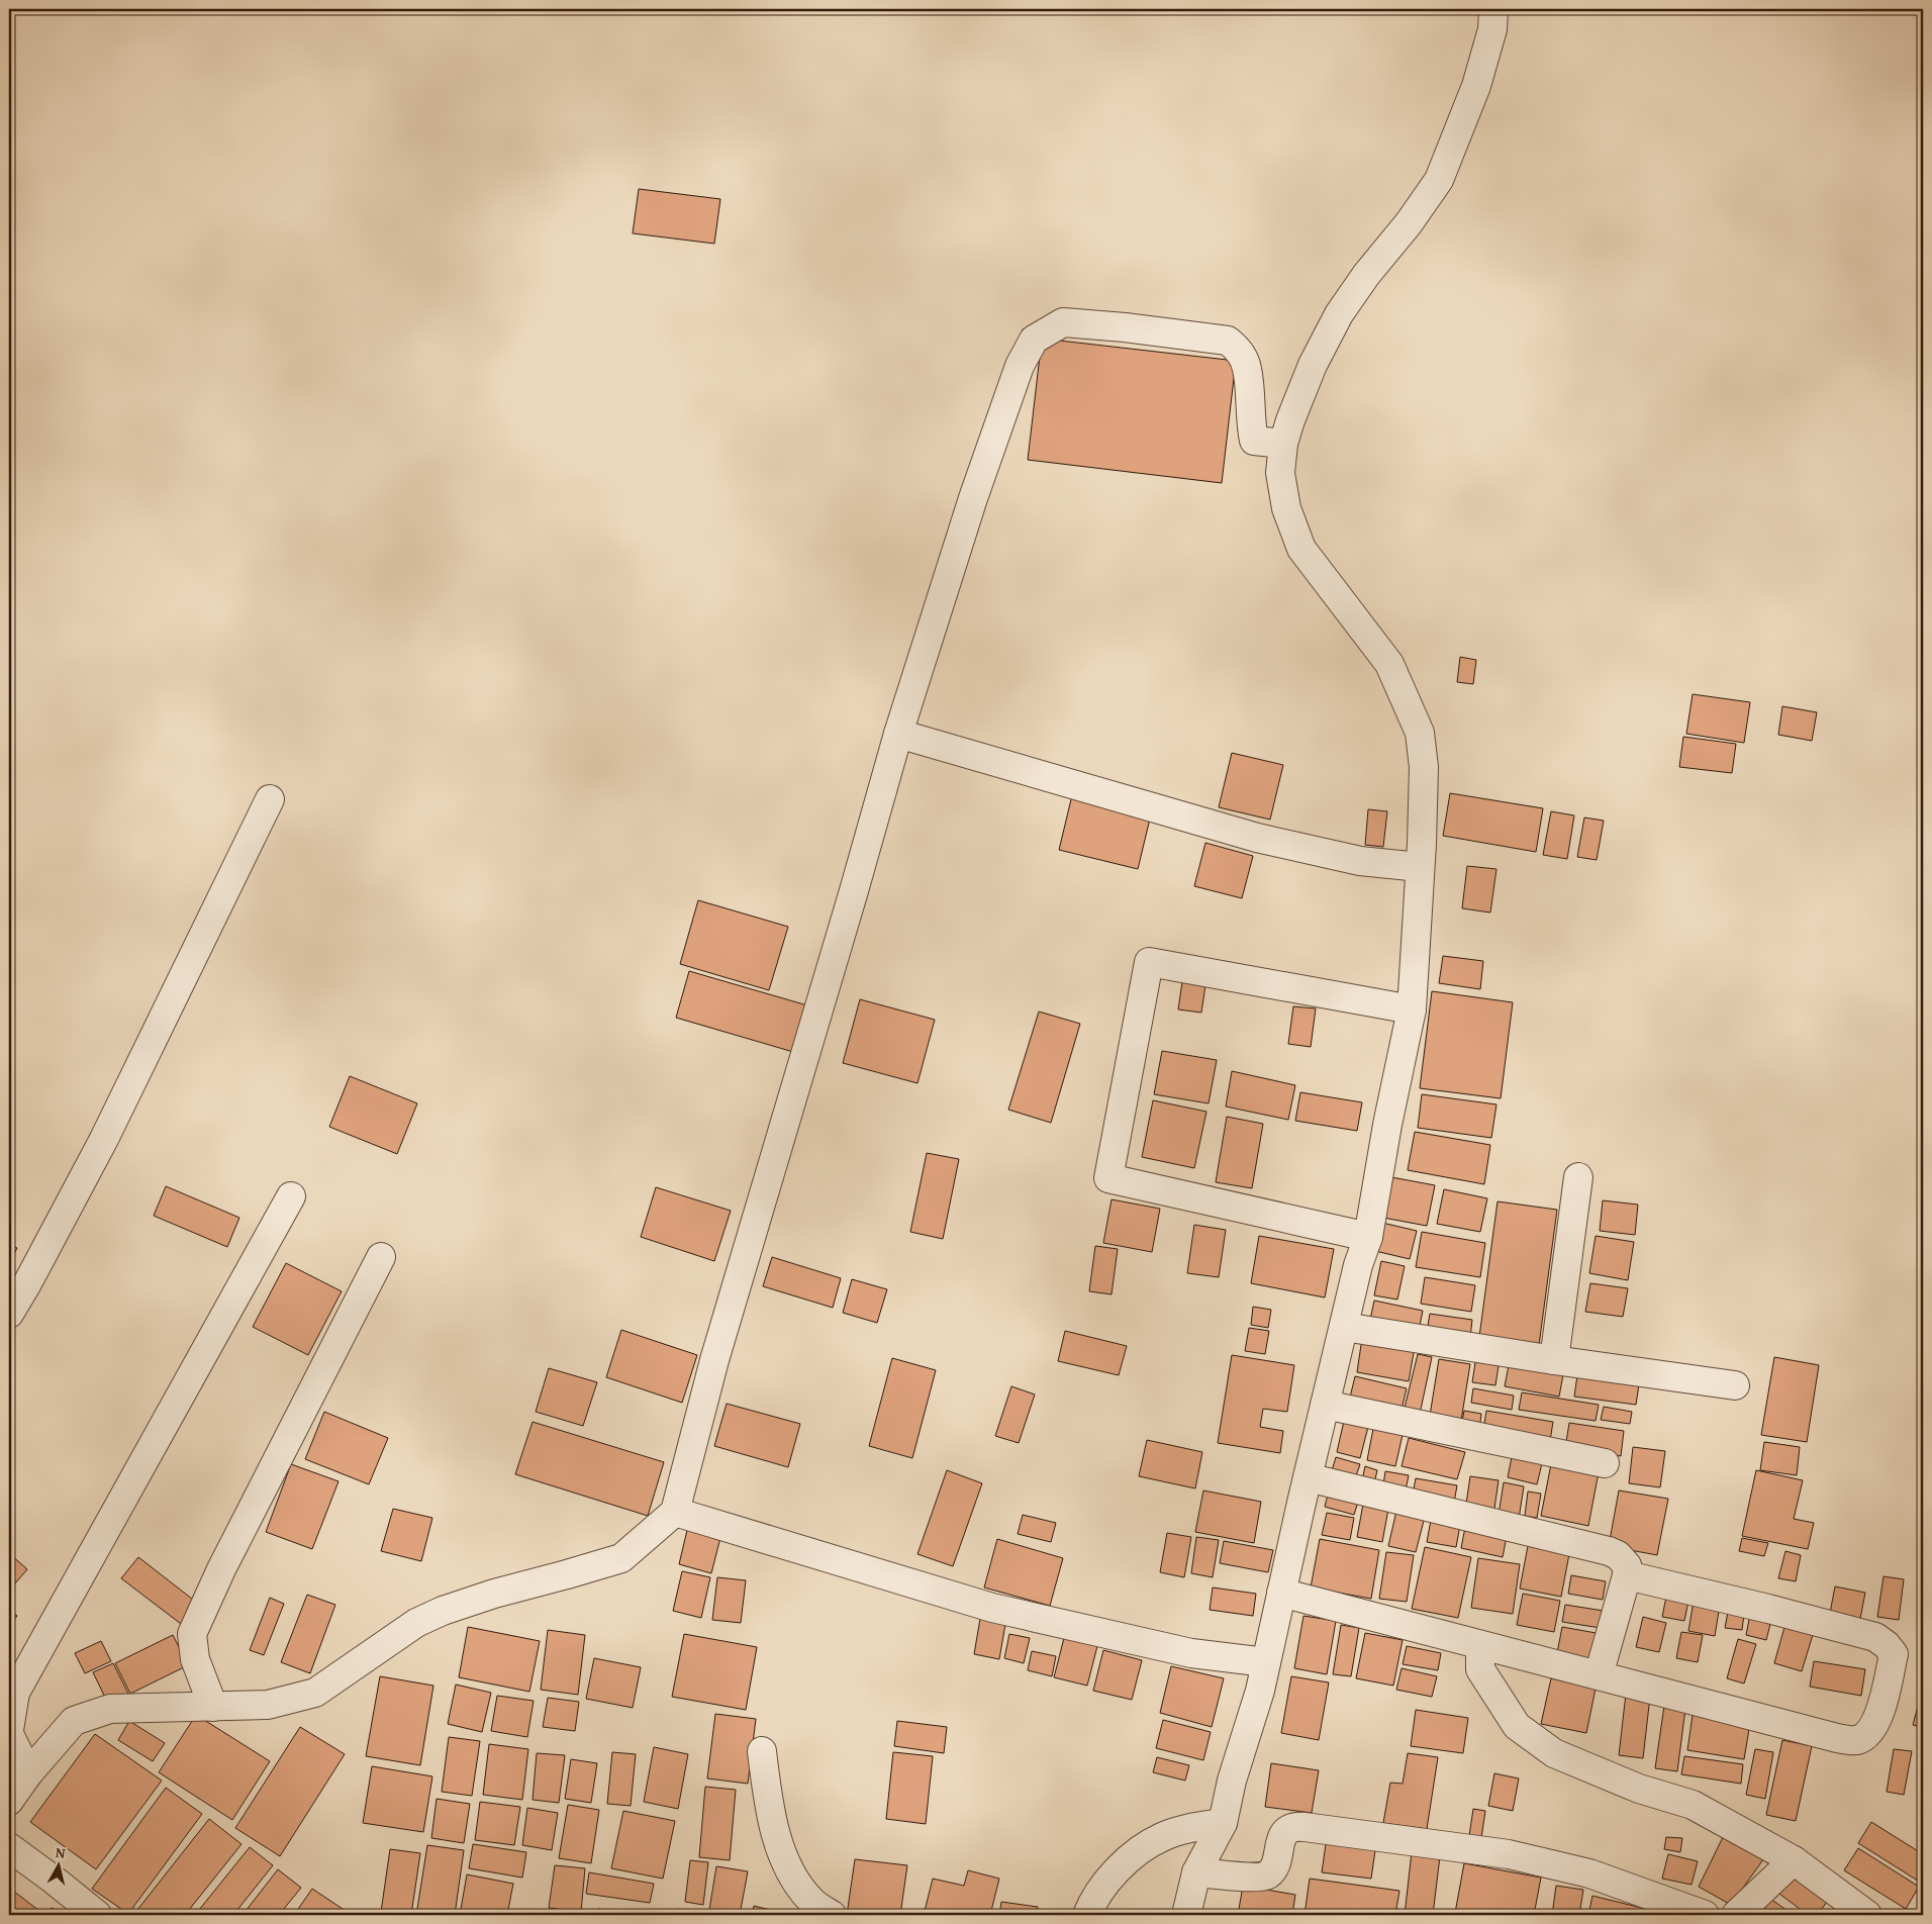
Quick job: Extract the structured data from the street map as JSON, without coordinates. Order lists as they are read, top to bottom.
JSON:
{
  "north": "top"
}
